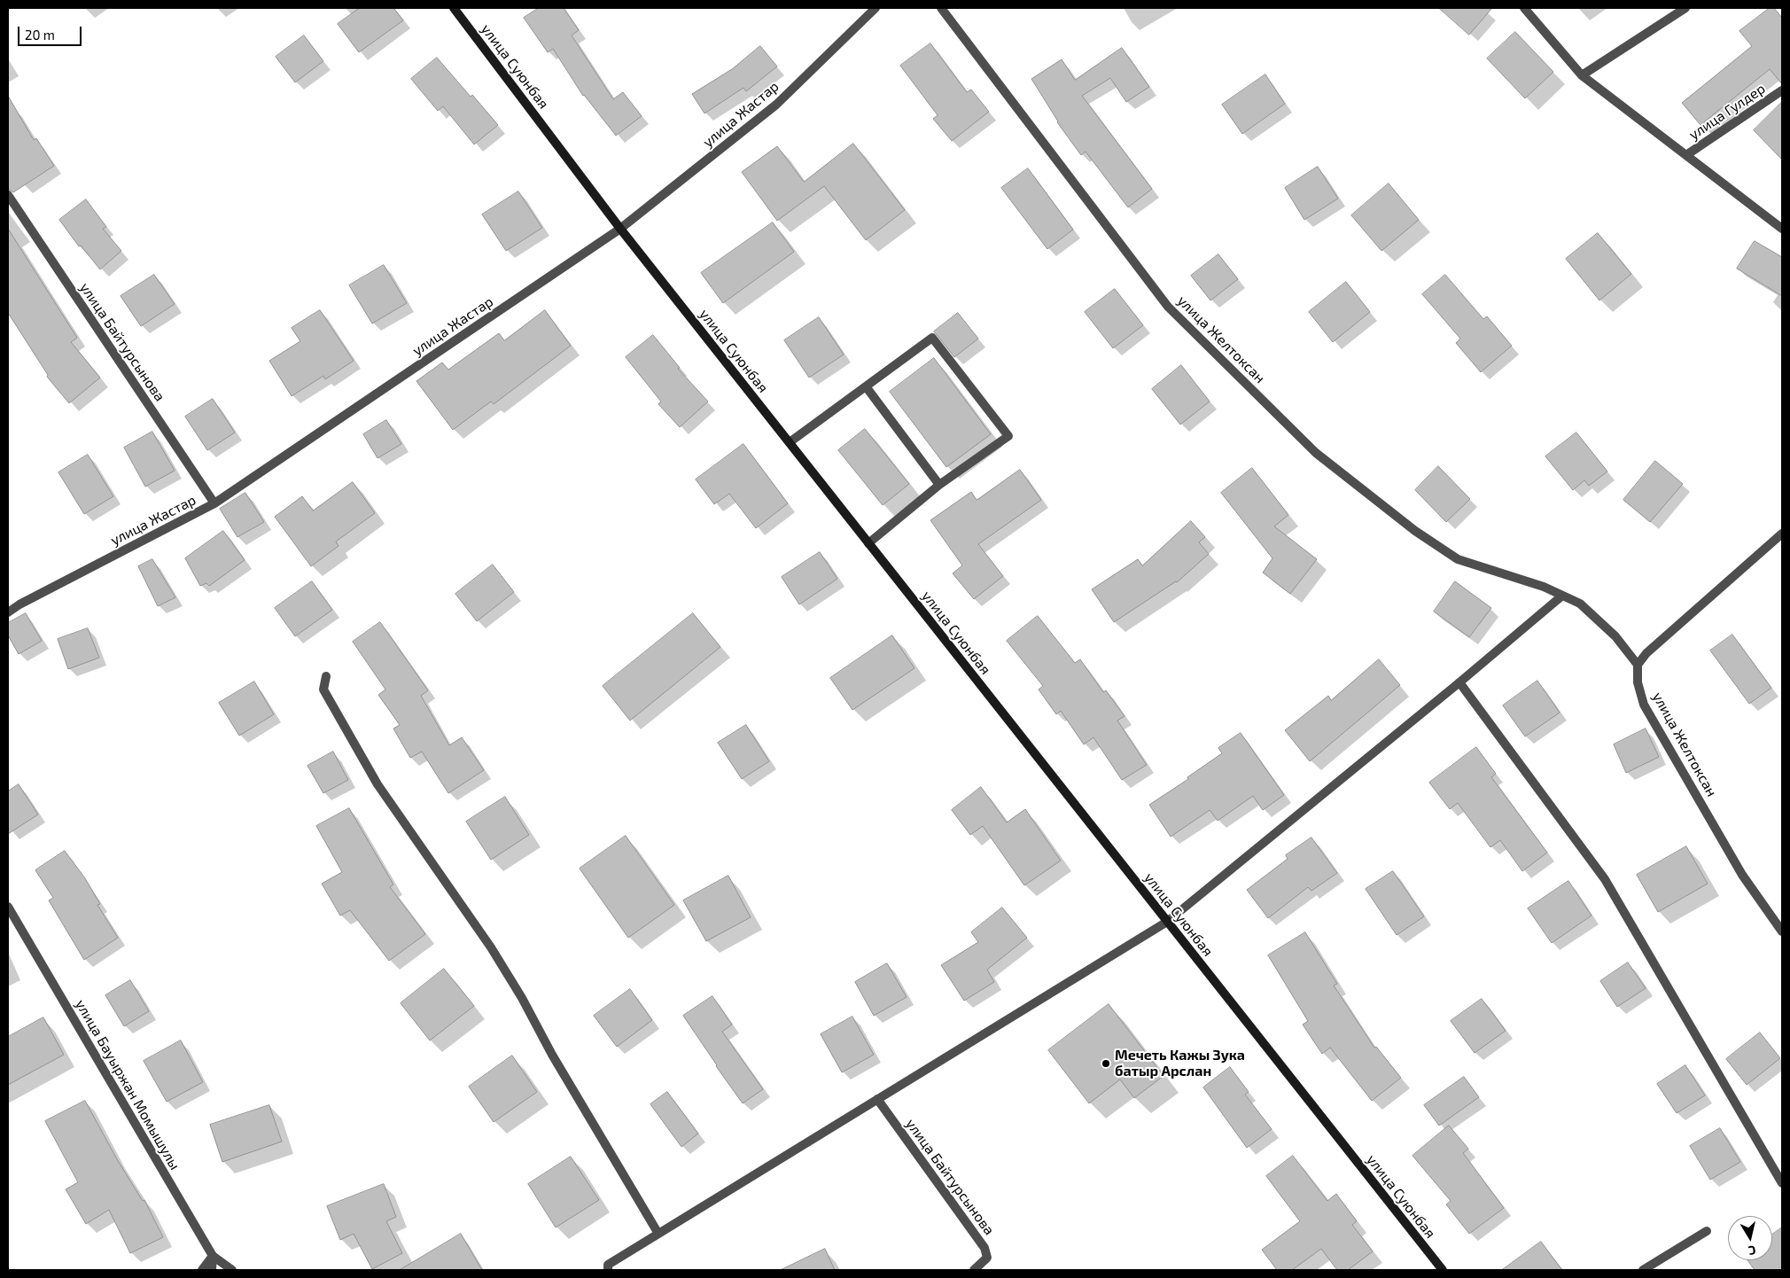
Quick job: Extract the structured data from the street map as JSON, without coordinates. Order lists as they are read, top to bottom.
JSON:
{
  "streets": {
    "main road": ["улица Суюнбая"],
    "street": [
      "улица Гулдер",
      "улица Жастар",
      "улица Желтоксан",
      "улица Байтурсынова",
      "улица Бауыржан Момышулы"
    ]
  },
  "crossings": [
    ["улица Суюнбая", "улица Жастар"],
    ["улица Жастар", "улица Байтурсынова"]
  ],
  "places": ["Мечеть Кажы Зука батыр Арслан"],
  "scale_bar": "20 m",
  "north": "bottom"
}
